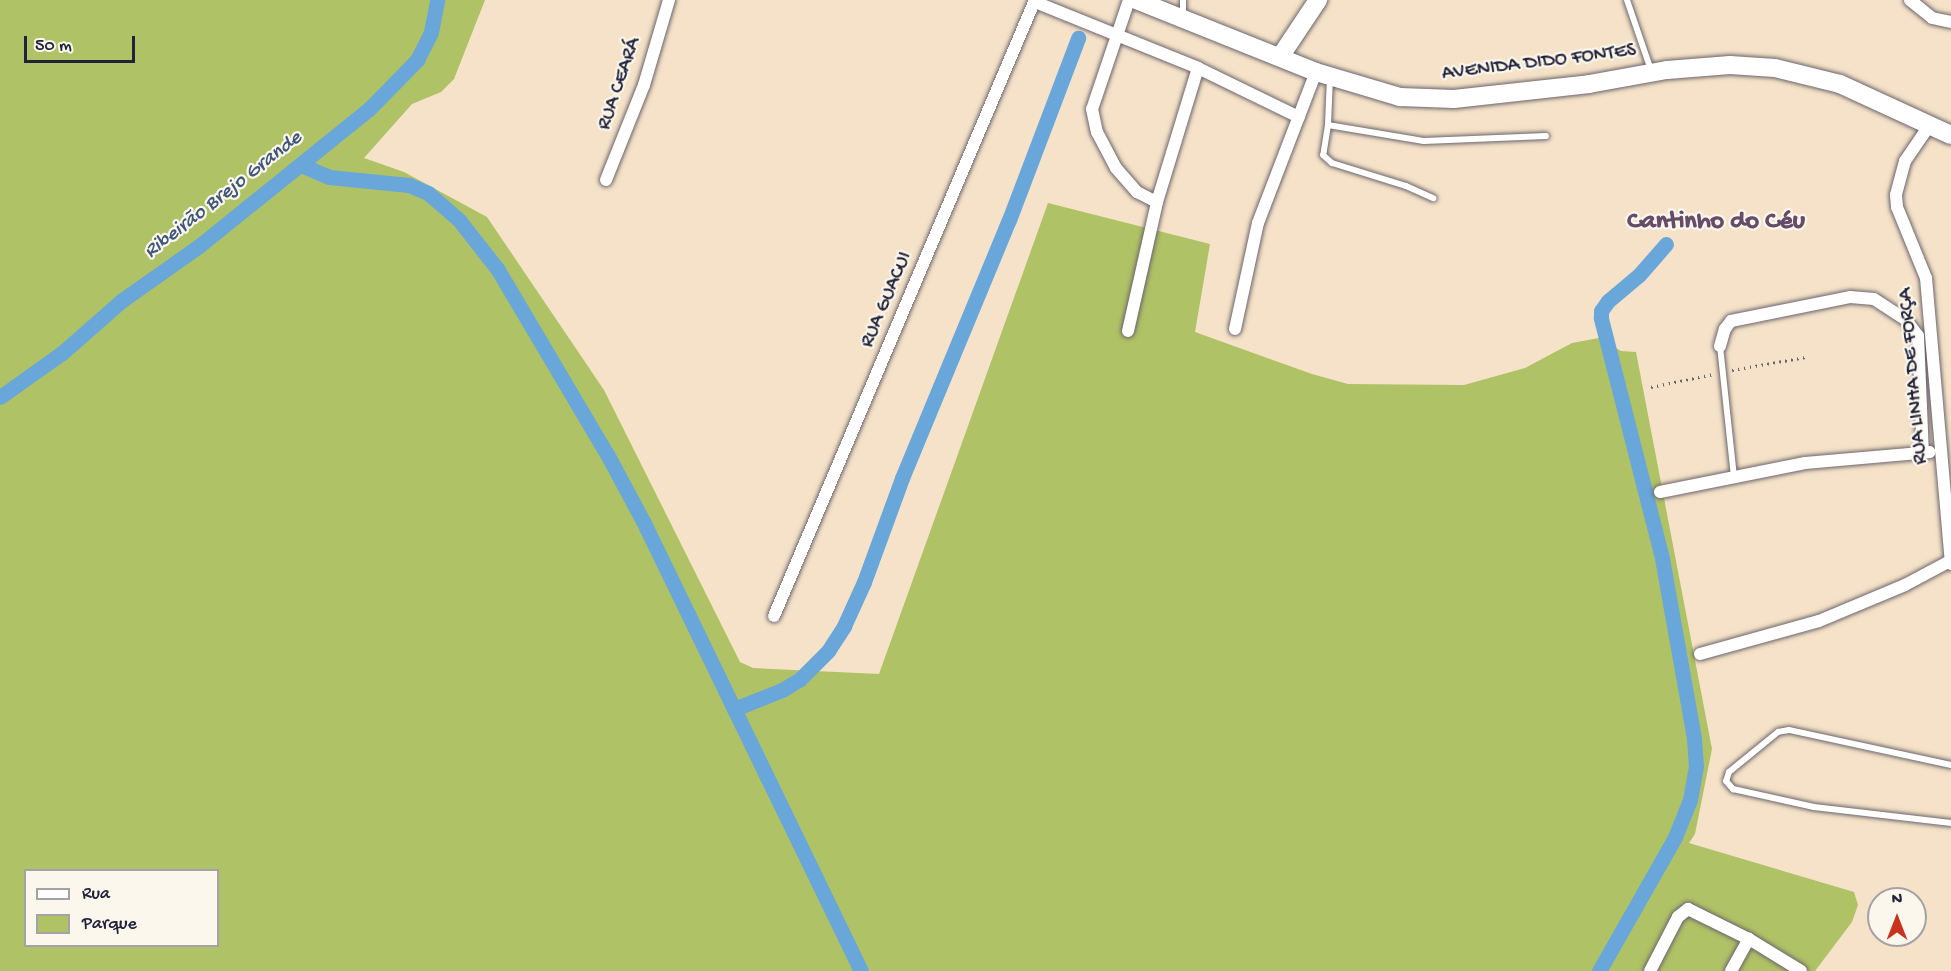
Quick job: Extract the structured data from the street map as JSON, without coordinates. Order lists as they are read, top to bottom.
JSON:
{
  "streets": {
    "street": [
      "AVENIDA DIDO FONTES",
      "RUA CEARÁ",
      "RUA GUACUI",
      "RUA LINHA DE FORÇA"
    ]
  },
  "crossings": [
    ["AVENIDA DIDO FONTES", "RUA LINHA DE FORÇA"]
  ],
  "districts": ["Cantinho do Céu"],
  "water": ["Ribeirão Brejo Grande"],
  "legend": ["Rua", "Parque"],
  "scale_bar": "50 m",
  "north": "top"
}
